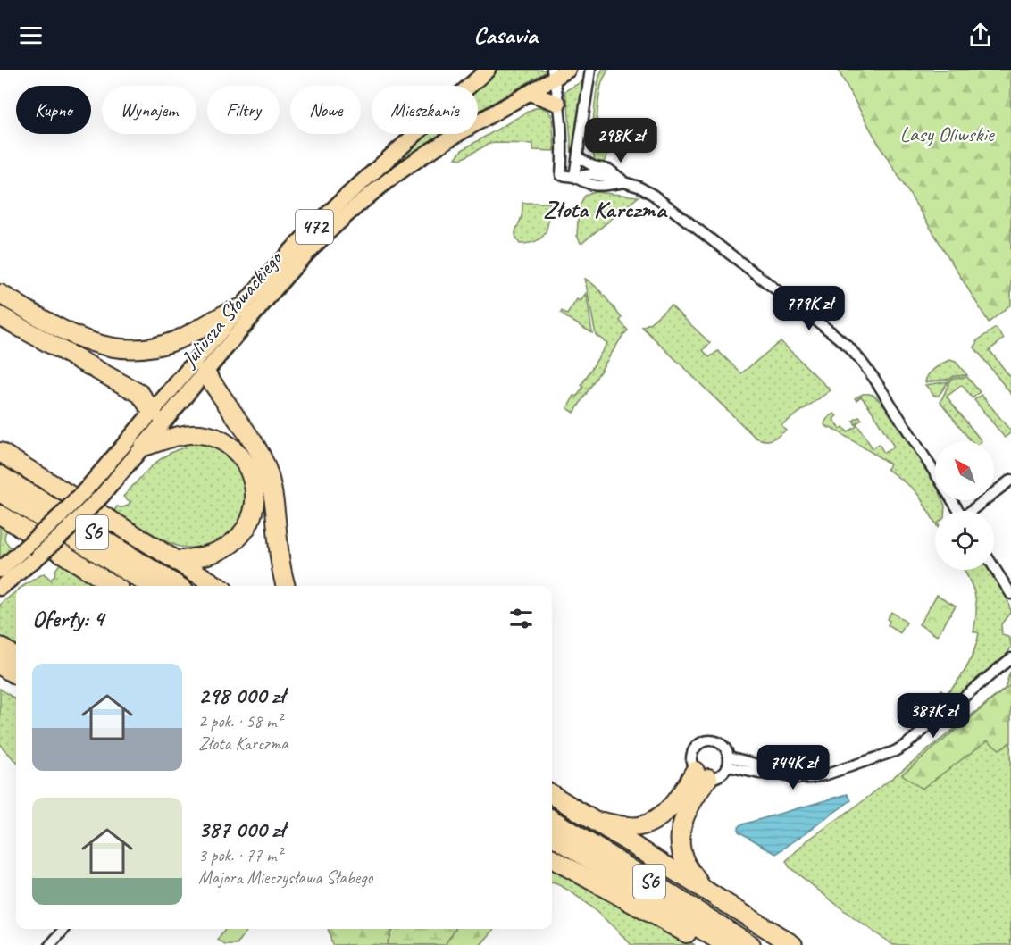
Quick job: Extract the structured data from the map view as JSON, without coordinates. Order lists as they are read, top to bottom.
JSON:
{
  "streets": {
    "highway": ["S6"],
    "main road": ["472", "Juliusza Słowackiego"]
  },
  "crossings": [
    ["472", "Juliusza Słowackiego"]
  ],
  "districts": ["Złota Karczma"],
  "parks": ["Lasy Oliwskie"],
  "north": "top left",
  "page": {
    "header": "Casavia",
    "chip": [
      "Kupno",
      "Wynajem",
      "Filtry",
      "Nowe",
      "Mieszkanie"
    ],
    "price": [
      "298K zł",
      "779K zł",
      "387K zł",
      "744K zł"
    ],
    "heading": "Oferty: 4",
    "list": [
      {
        "name": "298 000 zł",
        "note": "2 pok. · 58 m² · Złota Karczma"
      },
      {
        "name": "387 000 zł",
        "note": "3 pok. · 77 m² · Majora Mieczysława Słabego"
      }
    ]
  }
}
